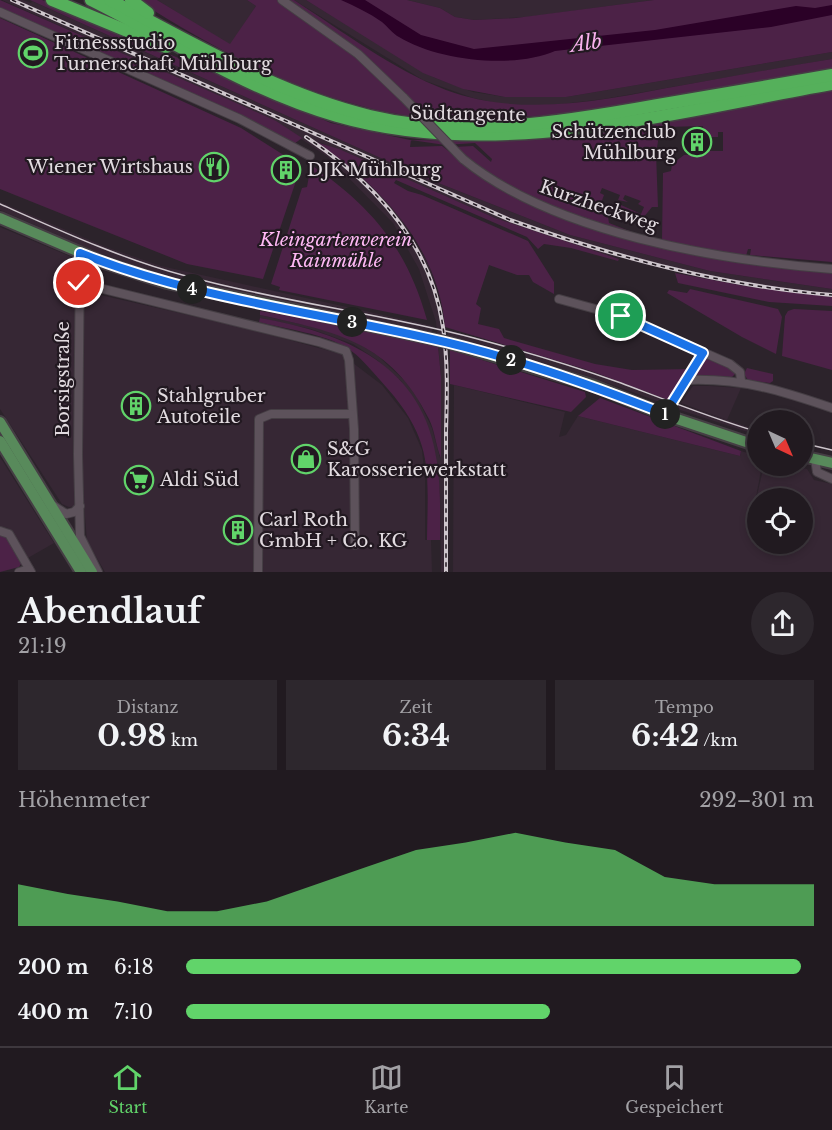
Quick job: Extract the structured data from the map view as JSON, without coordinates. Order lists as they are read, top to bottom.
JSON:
{
  "streets": {
    "highway": ["Südtangente"],
    "street": ["Kurzheckweg", "Borsigstraße"]
  },
  "water": ["Alb"],
  "parks": ["Kleingartenverein Rainmühle"],
  "places": {
    "sports": ["Fitnessstudio Turnerschaft Mühlburg"],
    "building": [
      "Schützenclub Mühlburg",
      "DJK Mühlburg",
      "Stahlgruber Autoteile",
      "Carl Roth GmbH + Co. KG"
    ],
    "restaurant": ["Wiener Wirtshaus"],
    "shop": ["S&G Karosseriewerkstatt"],
    "supermarket": ["Aldi Süd"]
  },
  "north": "bottom right",
  "page": {
    "pins": [
      "4",
      "3",
      "2",
      "1"
    ],
    "heading": ["Abendlauf", "21:19"],
    "stats": [
      ["Distanz", "0.98 km"],
      ["Zeit", "6:34"],
      ["Tempo", "6:42 /km"]
    ],
    "chart": ["Höhenmeter", "292–301 m"],
    "list": [
      {
        "name": "200 m",
        "note": "6:18"
      },
      {
        "name": "400 m",
        "note": "7:10"
      }
    ],
    "tabs": ["Start", "Karte", "Gespeichert"]
  }
}
